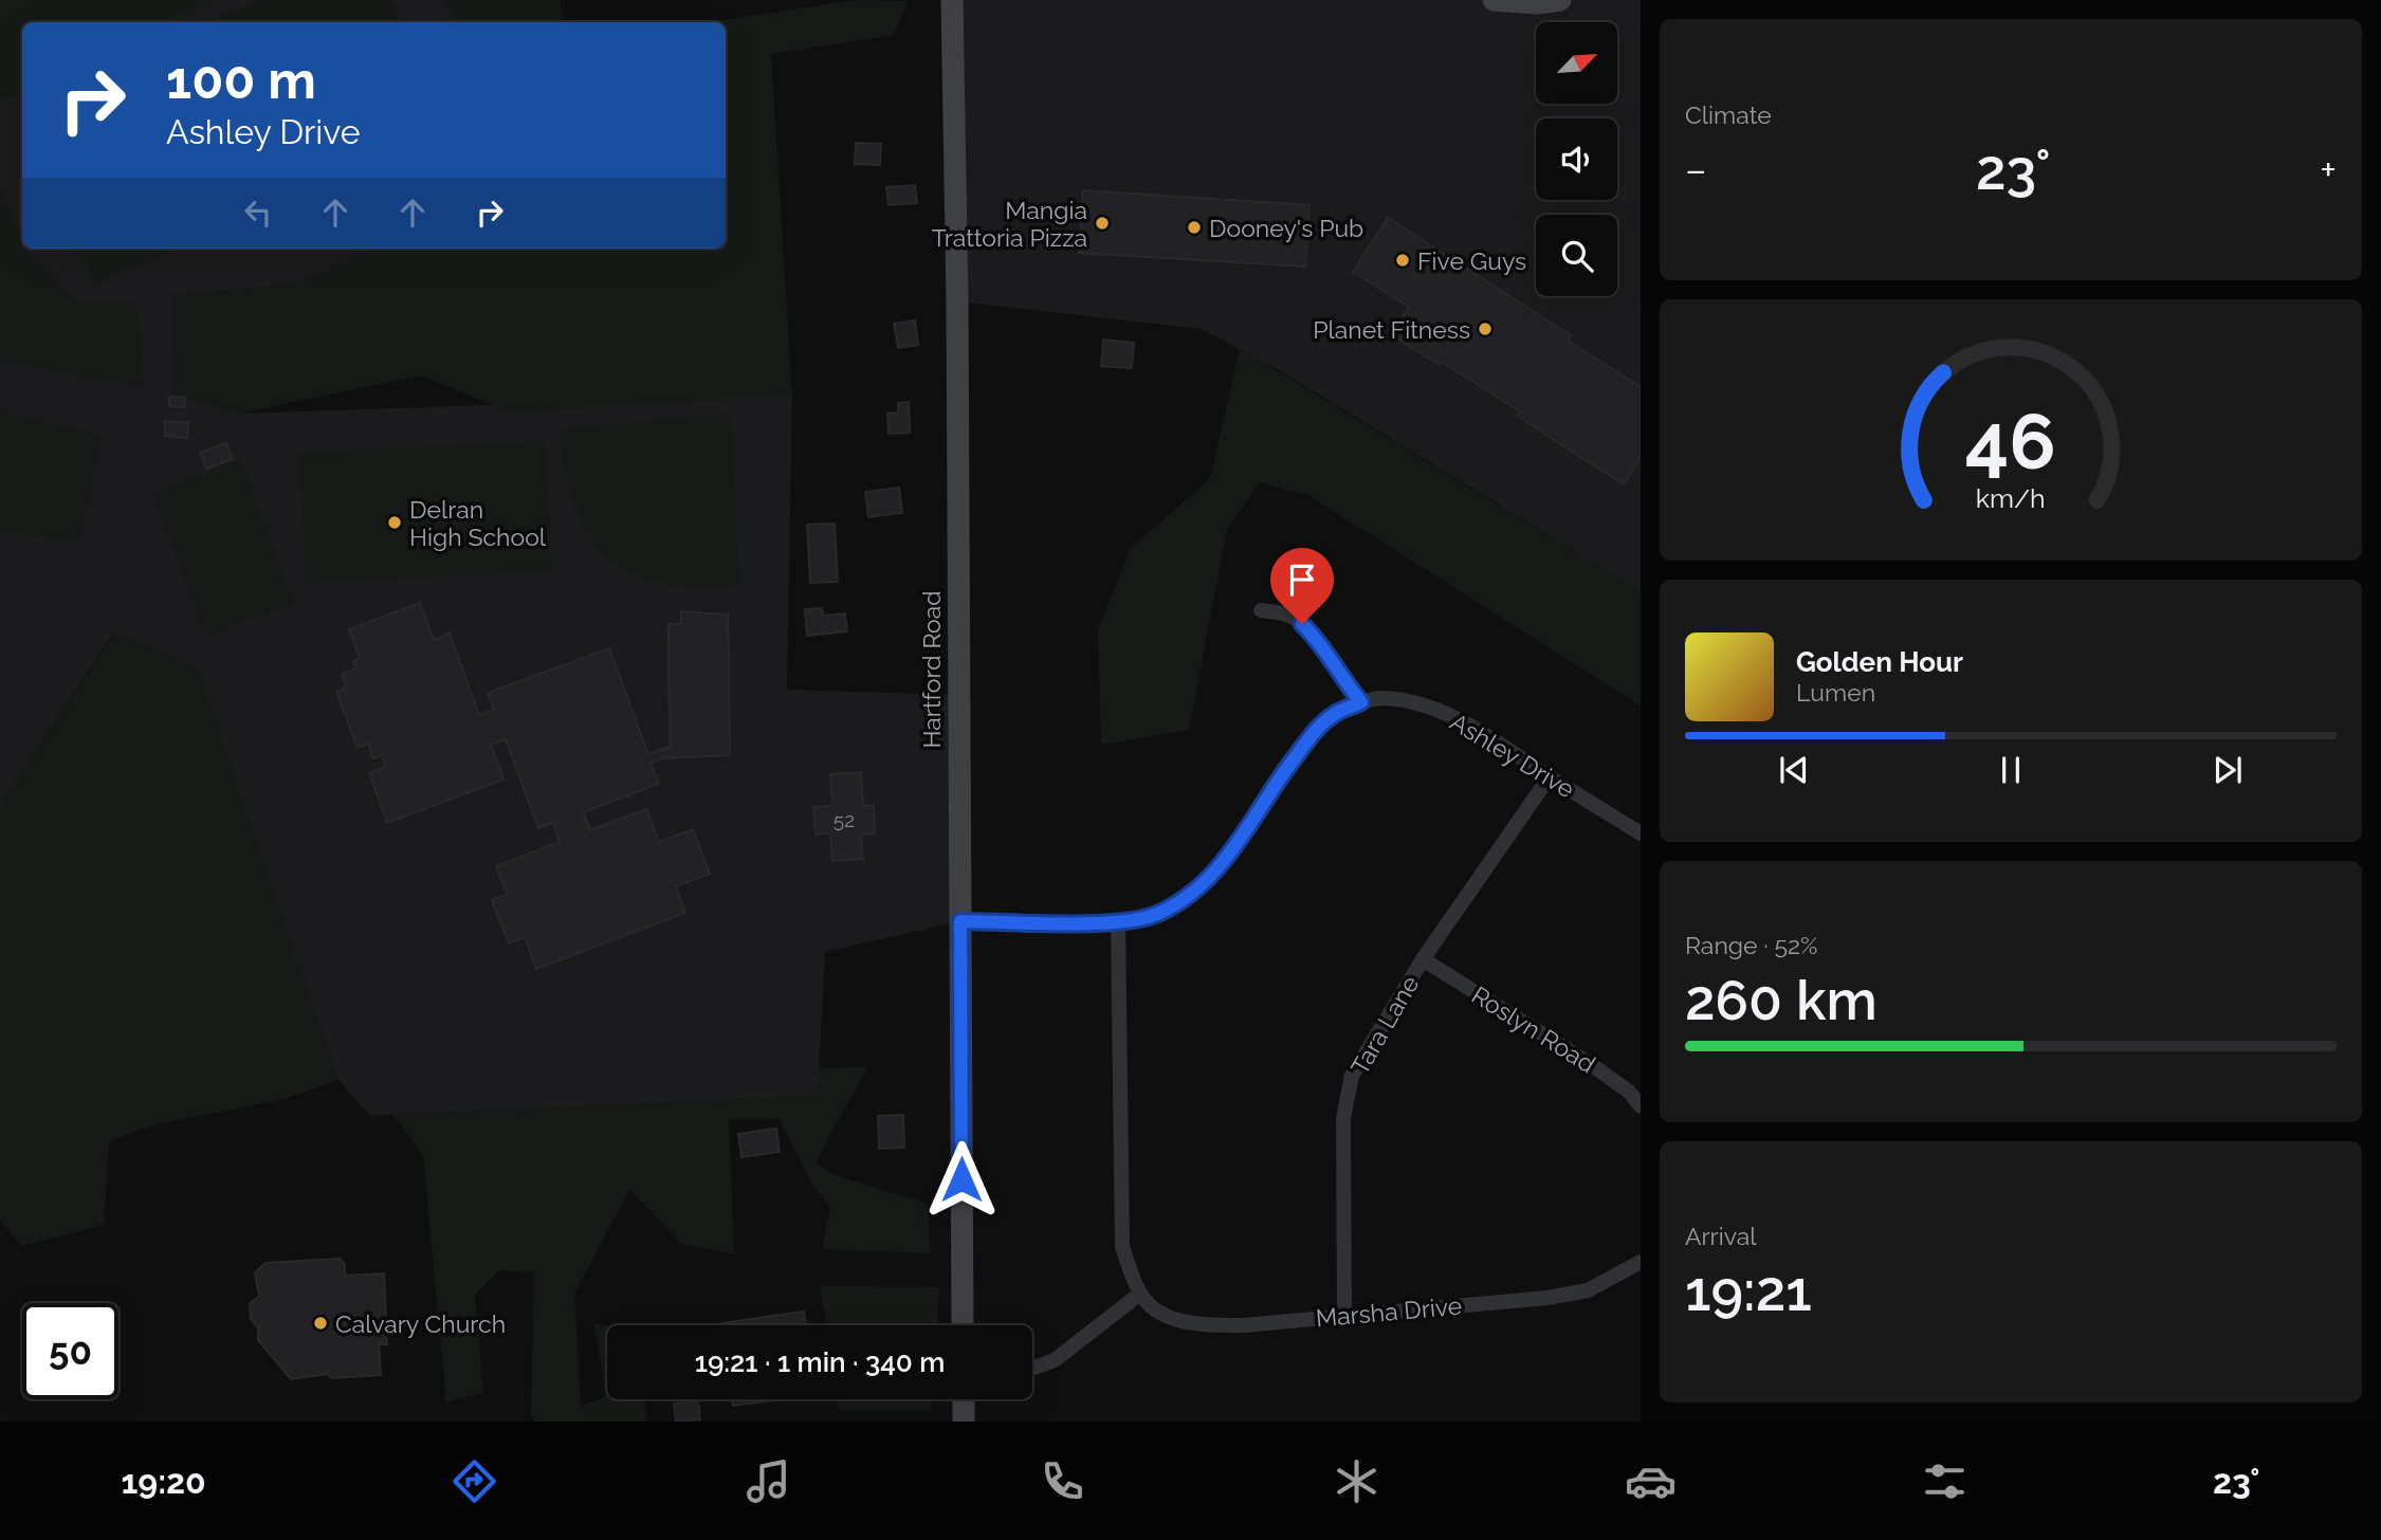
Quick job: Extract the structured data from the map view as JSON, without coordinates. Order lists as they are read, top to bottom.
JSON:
{
  "streets": {
    "main road": ["Hartford Road"],
    "street": [
      "Ashley Drive",
      "Tara Lane",
      "Roslyn Road",
      "Marsha Drive"
    ]
  },
  "crossings": [
    ["Hartford Road", "Ashley Drive"],
    ["Ashley Drive", "Tara Lane"],
    ["Tara Lane", "Roslyn Road"],
    ["Tara Lane", "Marsha Drive"]
  ],
  "places": [
    "Mangia Trattoria Pizza",
    "Dooney's Pub",
    "Five Guys",
    "Planet Fitness",
    "Delran High School",
    "Calvary Church"
  ],
  "house_numbers": ["52"],
  "north": "top right",
  "page": {
    "tile": [
      "Climate",
      ["Range · 52%", "260 km"],
      ["Arrival", "19:21"]
    ],
    "turn": ["100 m", "Ashley Drive"],
    "heat": ["−", "23°", "+"],
    "song": ["Golden Hour", "Lumen"],
    "limit": "50",
    "trip": "19:21 · 1 min · 340 m",
    "tabs": ["19:20", "23°"],
    "gauge": ["46", "km/h"]
  }
}
